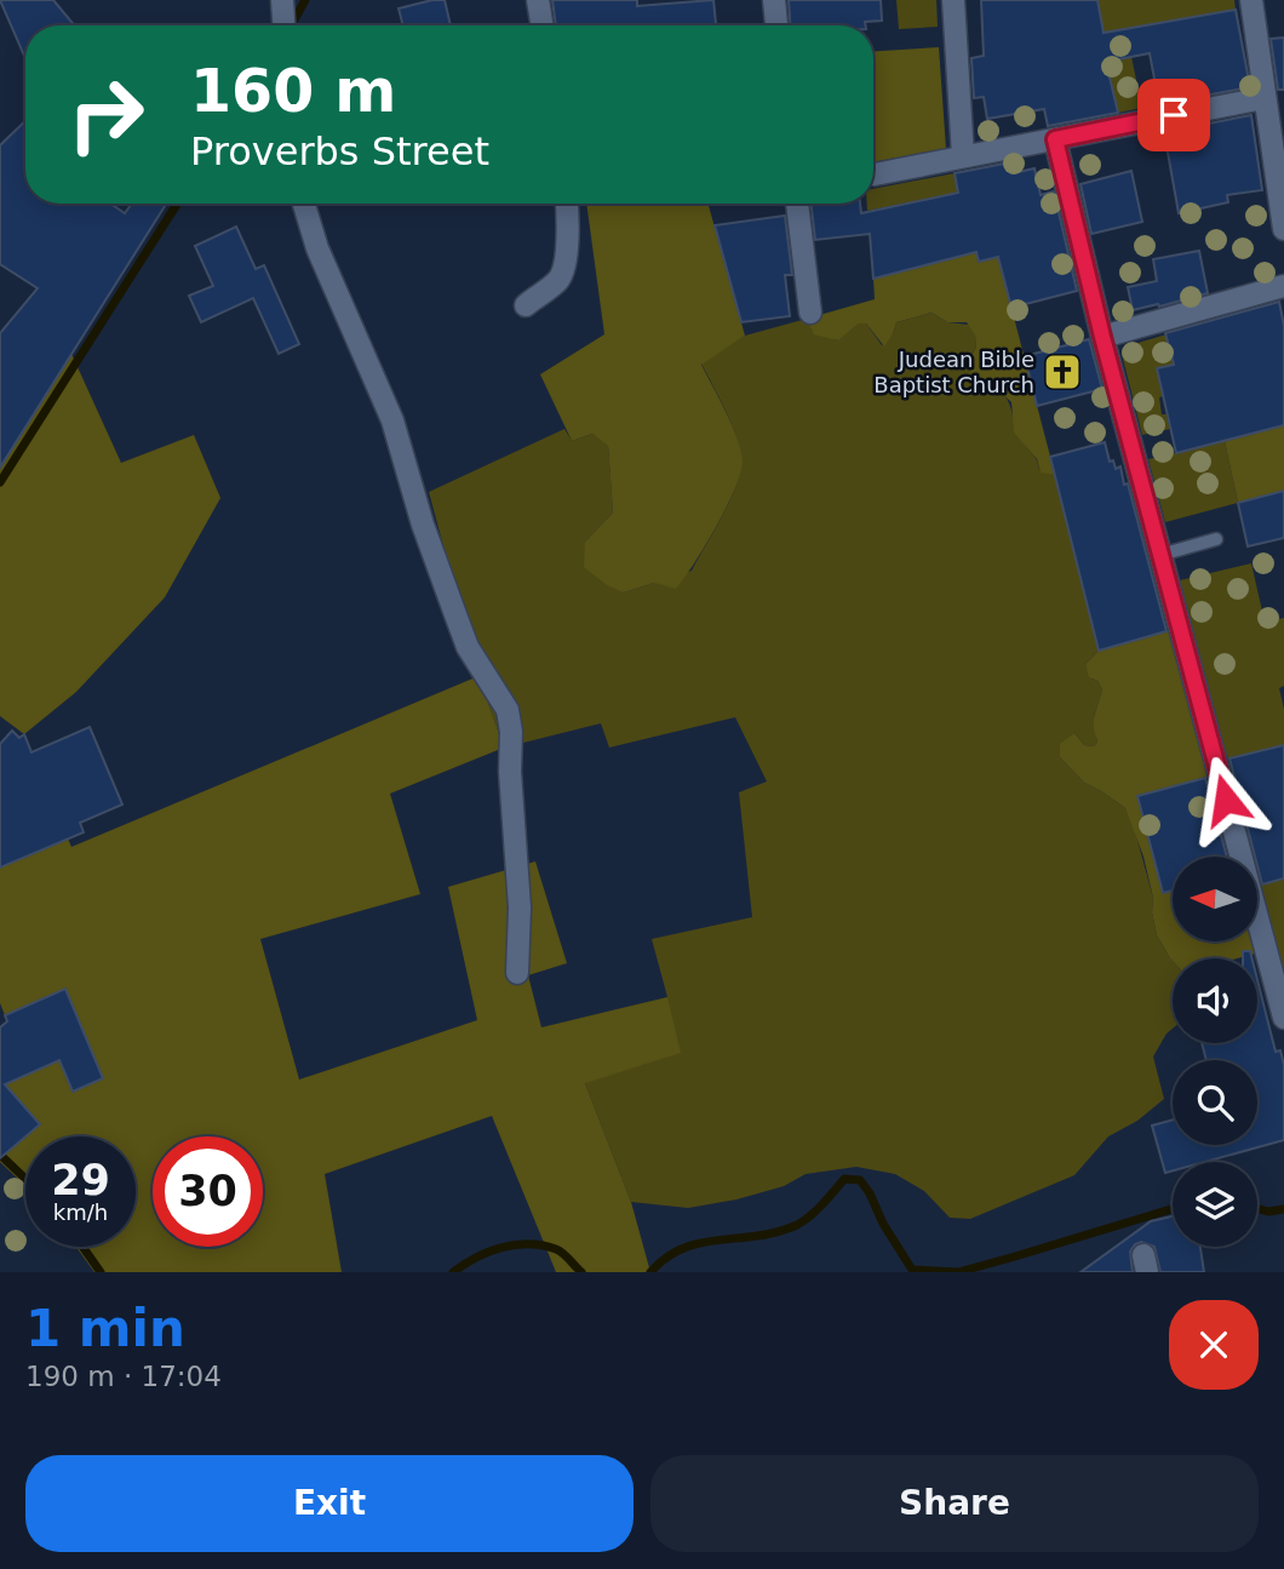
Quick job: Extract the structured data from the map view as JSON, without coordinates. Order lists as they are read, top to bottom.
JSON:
{
  "places": {
    "church": ["Judean Bible Baptist Church"]
  },
  "north": "left",
  "page": {
    "turn": ["160 m", "Proverbs Street"],
    "speed": "29 km/h",
    "limit": "30",
    "heading": ["1 min", "190 m · 17:04"],
    "buttons": ["Exit", "Share"]
  }
}
